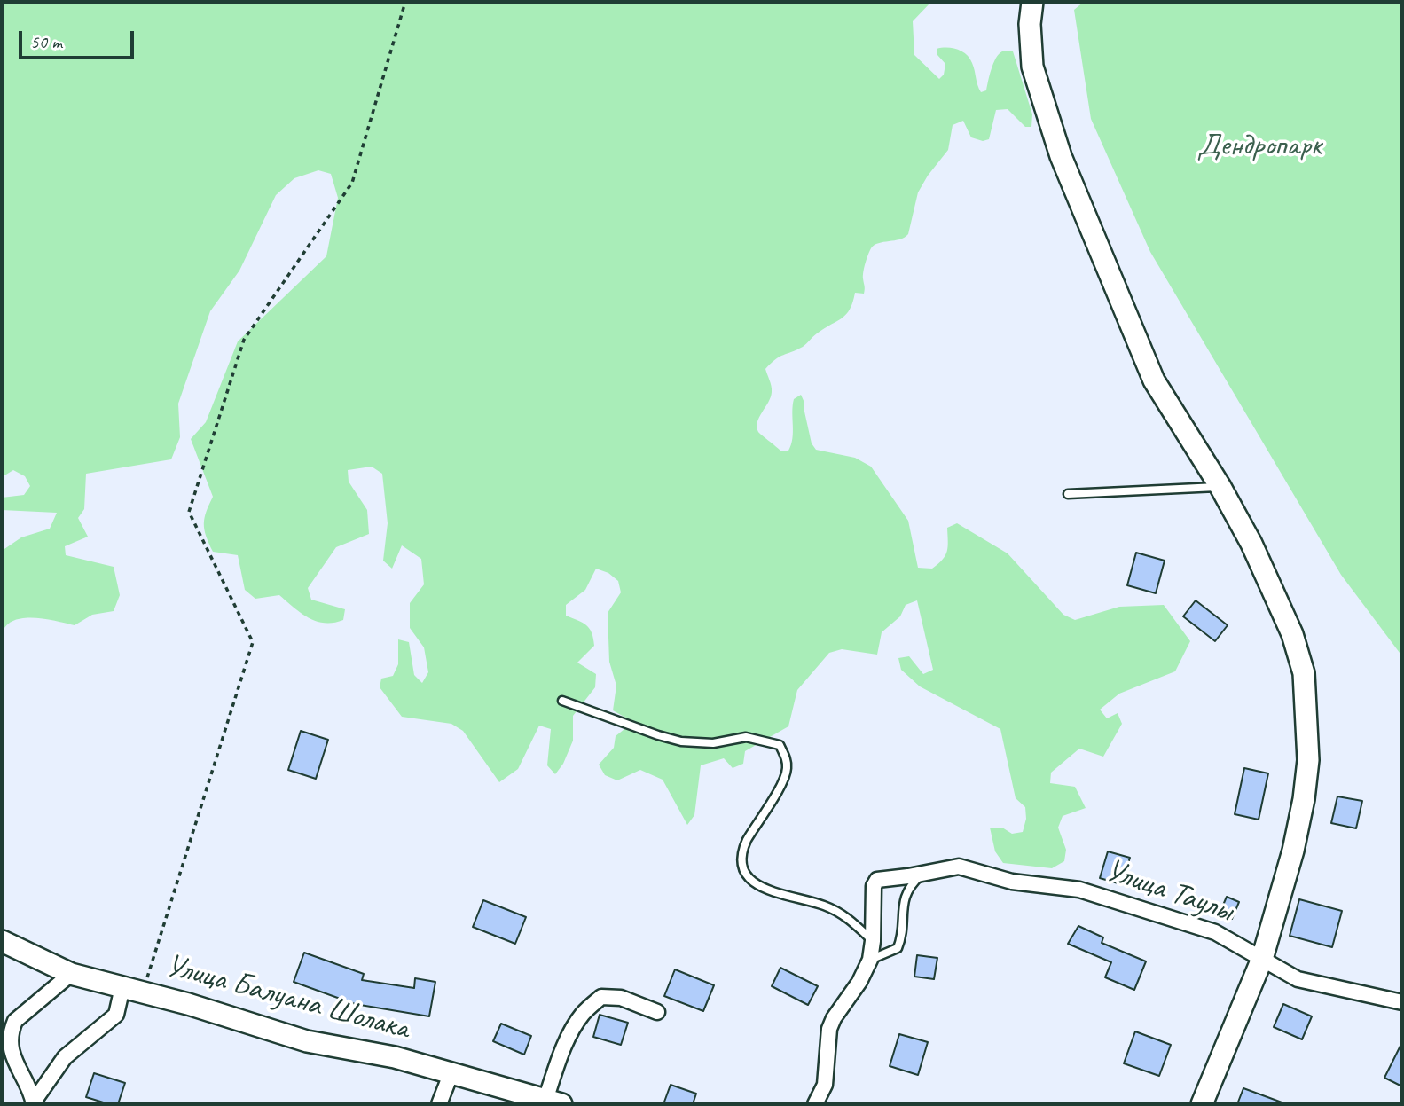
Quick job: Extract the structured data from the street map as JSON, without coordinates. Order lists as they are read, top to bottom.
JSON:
{
  "streets": {
    "street": ["Улица Таулы", "Улица Балуана Шолака"]
  },
  "parks": ["Дендропарк"],
  "scale_bar": "50 m"
}
